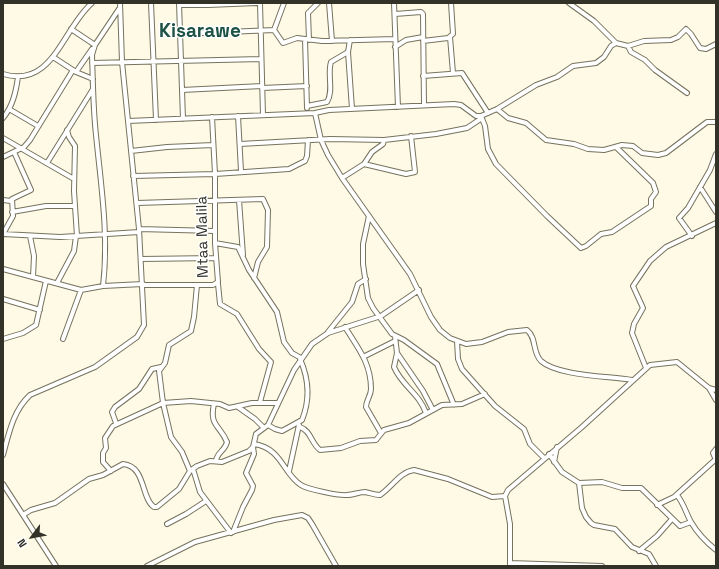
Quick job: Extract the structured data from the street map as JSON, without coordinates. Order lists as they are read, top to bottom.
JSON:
{
  "streets": {
    "street": ["Mtaa Malila"]
  },
  "districts": ["Kisarawe"],
  "north": "bottom left"
}
